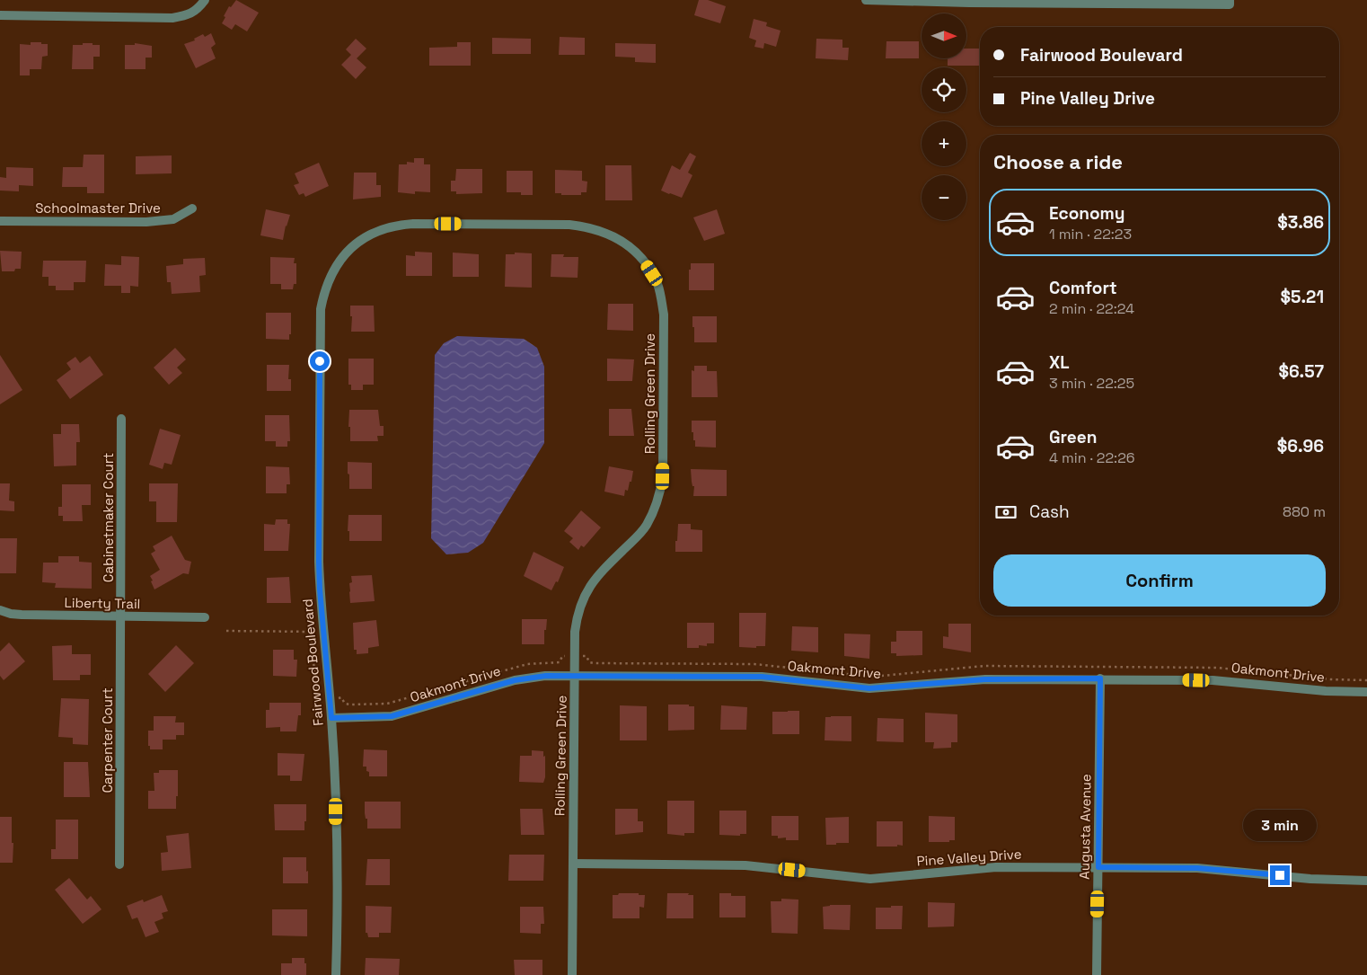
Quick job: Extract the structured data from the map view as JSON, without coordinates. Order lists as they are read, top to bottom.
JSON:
{
  "streets": {
    "street": [
      "Schoolmaster Drive",
      "Rolling Green Drive",
      "Cabinetmaker Court",
      "Liberty Trail",
      "Fairwood Boulevard",
      "Oakmont Drive",
      "Carpenter Court",
      "Augusta Avenue",
      "Pine Valley Drive"
    ]
  },
  "crossings": [
    ["Rolling Green Drive", "Fairwood Boulevard"],
    ["Rolling Green Drive", "Oakmont Drive"],
    ["Rolling Green Drive", "Pine Valley Drive"],
    ["Cabinetmaker Court", "Liberty Trail"],
    ["Cabinetmaker Court", "Carpenter Court"],
    ["Liberty Trail", "Carpenter Court"],
    ["Fairwood Boulevard", "Oakmont Drive"],
    ["Oakmont Drive", "Augusta Avenue"],
    ["Augusta Avenue", "Pine Valley Drive"]
  ],
  "north": "right",
  "page": {
    "map_buttons": ["+", "−"],
    "banner": ["Fairwood Boulevard", "Pine Valley Drive"],
    "heading": "Choose a ride",
    "list": [
      {
        "name": "Economy",
        "note": "1 min · 22:23",
        "value": "$3.86"
      },
      {
        "name": "Comfort",
        "note": "2 min · 22:24",
        "value": "$5.21"
      },
      {
        "name": "XL",
        "note": "3 min · 22:25",
        "value": "$6.57"
      },
      {
        "name": "Green",
        "note": "4 min · 22:26",
        "value": "$6.96"
      }
    ],
    "pay": ["Cash", "880 m"],
    "buttons": "Confirm",
    "bubble": "3 min"
  }
}
